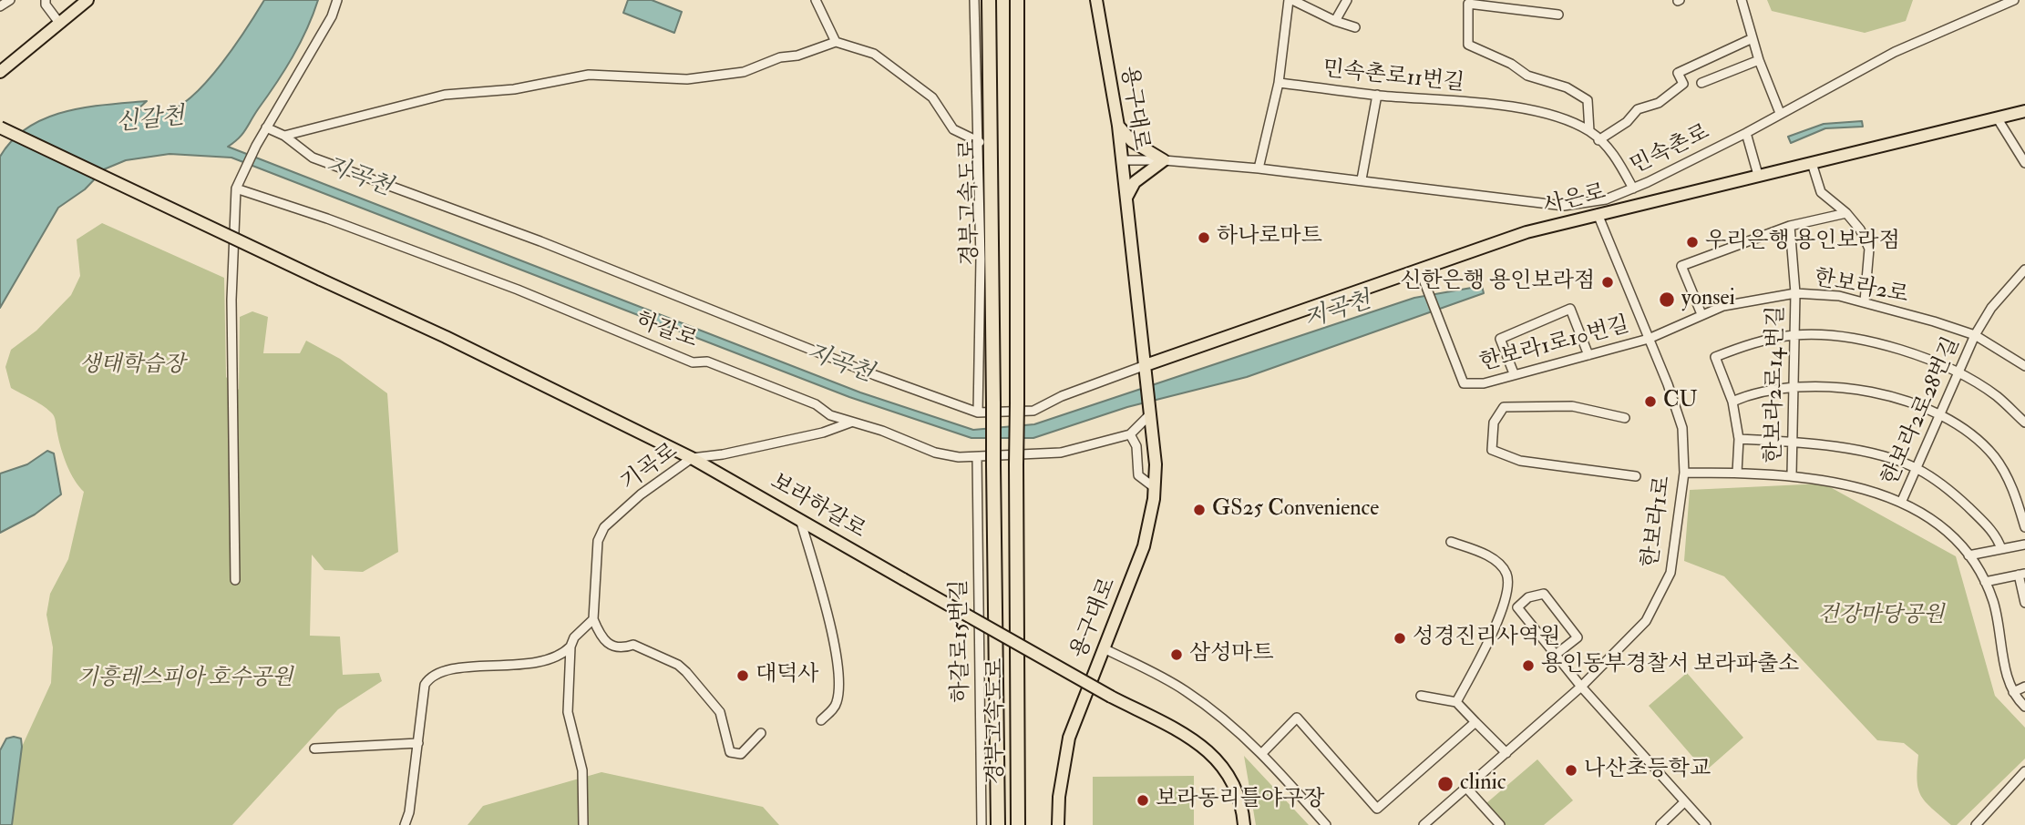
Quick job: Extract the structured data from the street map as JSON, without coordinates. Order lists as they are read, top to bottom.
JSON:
{
  "streets": {
    "highway": ["경부고속도로"],
    "main road": ["용구대로", "사은로", "보라하갈로"],
    "street": [
      "민속촌로11번길",
      "민속촌로",
      "한보라2로",
      "하갈로",
      "한보라1로10번길",
      "한보라2로14번길",
      "한보라2로28번길",
      "기곡로",
      "한보라1로",
      "하갈로15번길"
    ]
  },
  "crossings": [
    ["민속촌로11번길", "민속촌로"],
    ["용구대로", "민속촌로"],
    ["용구대로", "사은로"],
    ["사은로", "한보라1로10번길"],
    ["사은로", "한보라1로"],
    ["한보라2로", "한보라1로10번길"],
    ["한보라2로", "한보라2로14번길"],
    ["한보라2로", "한보라2로28번길"],
    ["한보라2로", "한보라1로"],
    ["하갈로", "기곡로"],
    ["하갈로", "하갈로15번길"],
    ["한보라1로10번길", "한보라1로"],
    ["기곡로", "보라하갈로"]
  ],
  "water": ["신갈천", "지곡천"],
  "parks": ["생태학습장", "건강마당공원", "기흥레스피아 호수공원"],
  "places": [
    "하나로마트",
    "우리은행 용인보라점",
    "신한은행 용인보라점",
    "yonsei",
    "CU",
    "GS25 Convenience",
    "성경진리사역원",
    "삼성마트",
    "용인동부경찰서 보라파출소",
    "대덕사",
    "나산초등학교",
    "clinic",
    "보라동리틀야구장"
  ]
}
